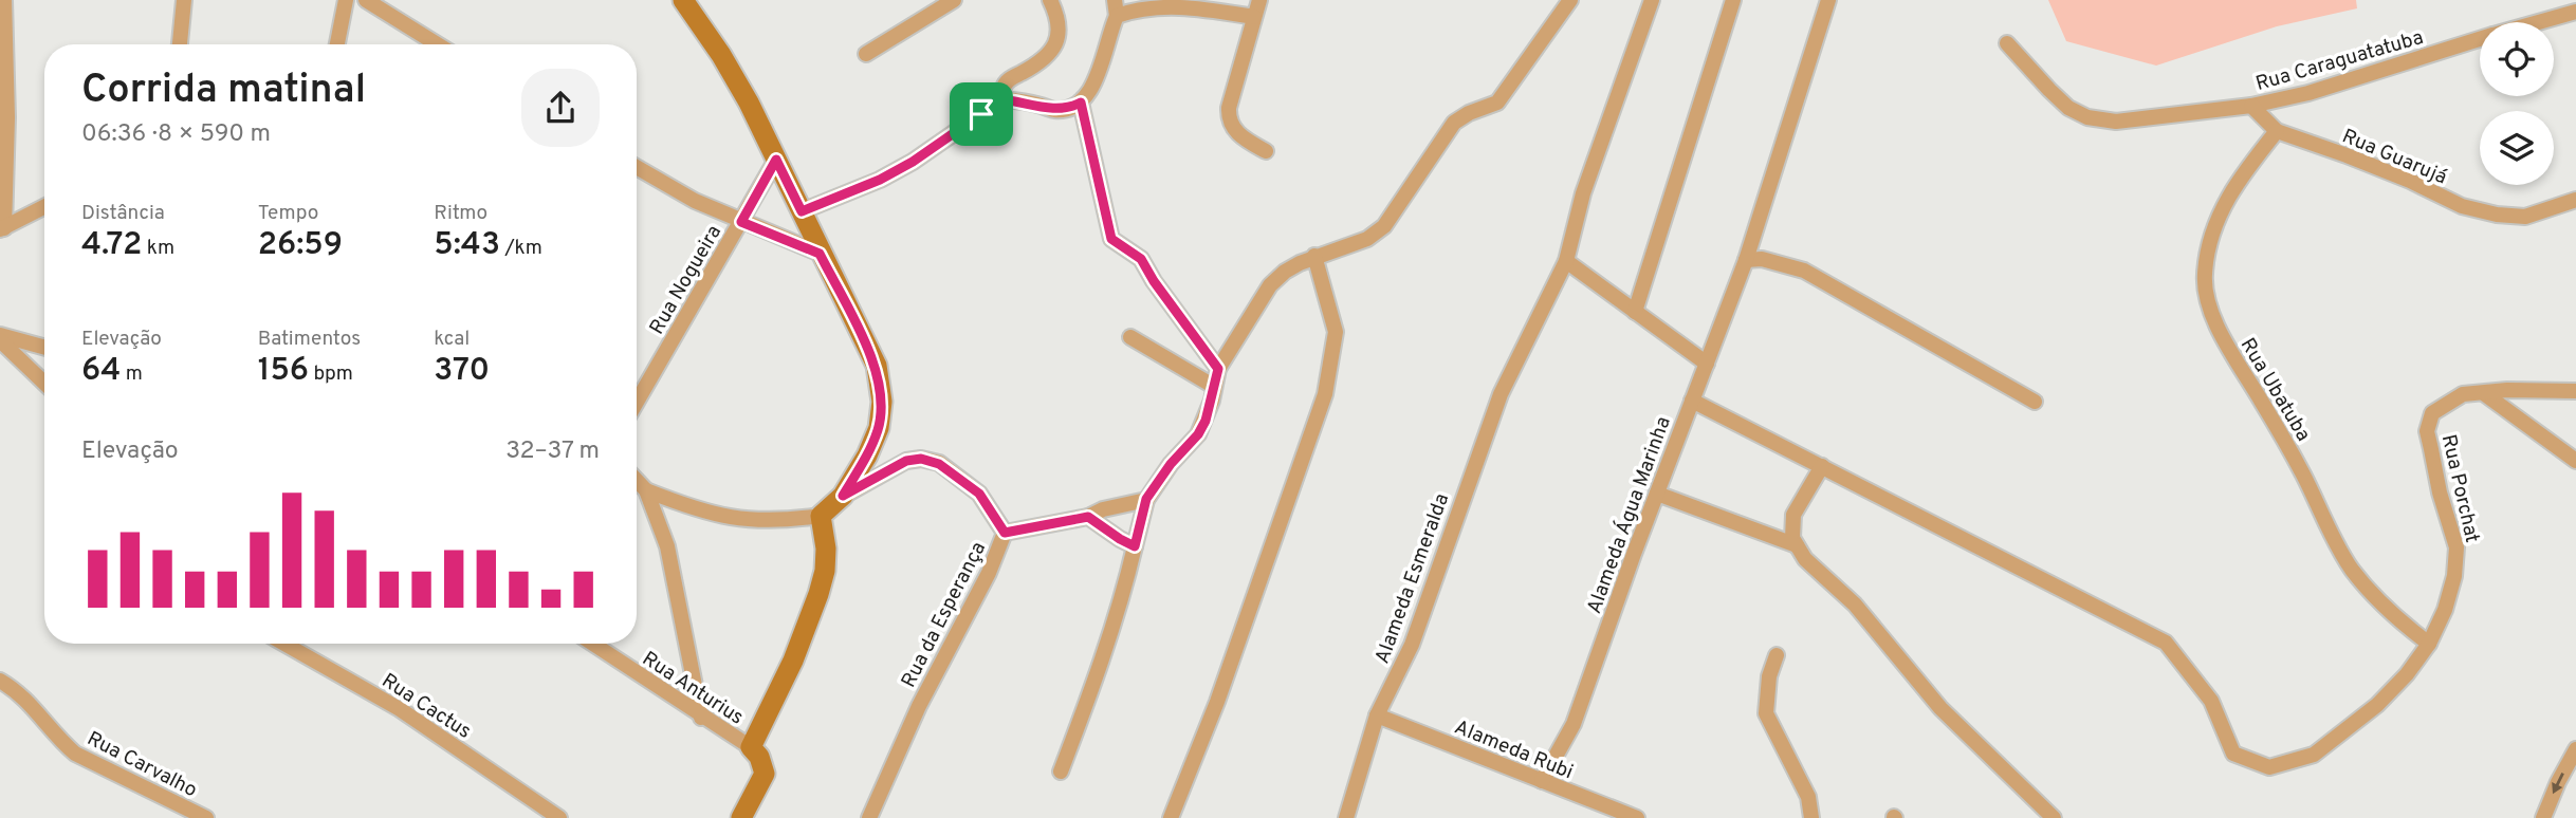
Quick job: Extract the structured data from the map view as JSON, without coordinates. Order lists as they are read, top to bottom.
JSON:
{
  "streets": {
    "street": [
      "Rua Caraguatatuba",
      "Rua Guarujá",
      "Rua Nogueira",
      "Rua Ubatuba",
      "Rua Porchat",
      "Alameda Água Marinha",
      "Alameda Esmeralda",
      "Rua da Esperança",
      "Rua Anturius",
      "Rua Cactus",
      "Alameda Rubi",
      "Rua Carvalho"
    ]
  },
  "crossings": [
    ["Rua Caraguatatuba", "Rua Guarujá"],
    ["Rua Guarujá", "Rua Ubatuba"],
    ["Rua Ubatuba", "Rua Porchat"],
    ["Alameda Água Marinha", "Alameda Rubi"],
    ["Alameda Esmeralda", "Alameda Rubi"]
  ],
  "page": {
    "heading": ["Corrida matinal", "06:36 · 8 × 590 m"],
    "stats": [
      ["Distância", "4.72 km"],
      ["Tempo", "26:59"],
      ["Ritmo", "5:43 /km"],
      ["Elevação", "64 m"],
      ["Batimentos", "156 bpm"],
      ["kcal", "370"]
    ],
    "chart": ["Elevação", "32–37 m"]
  }
}
